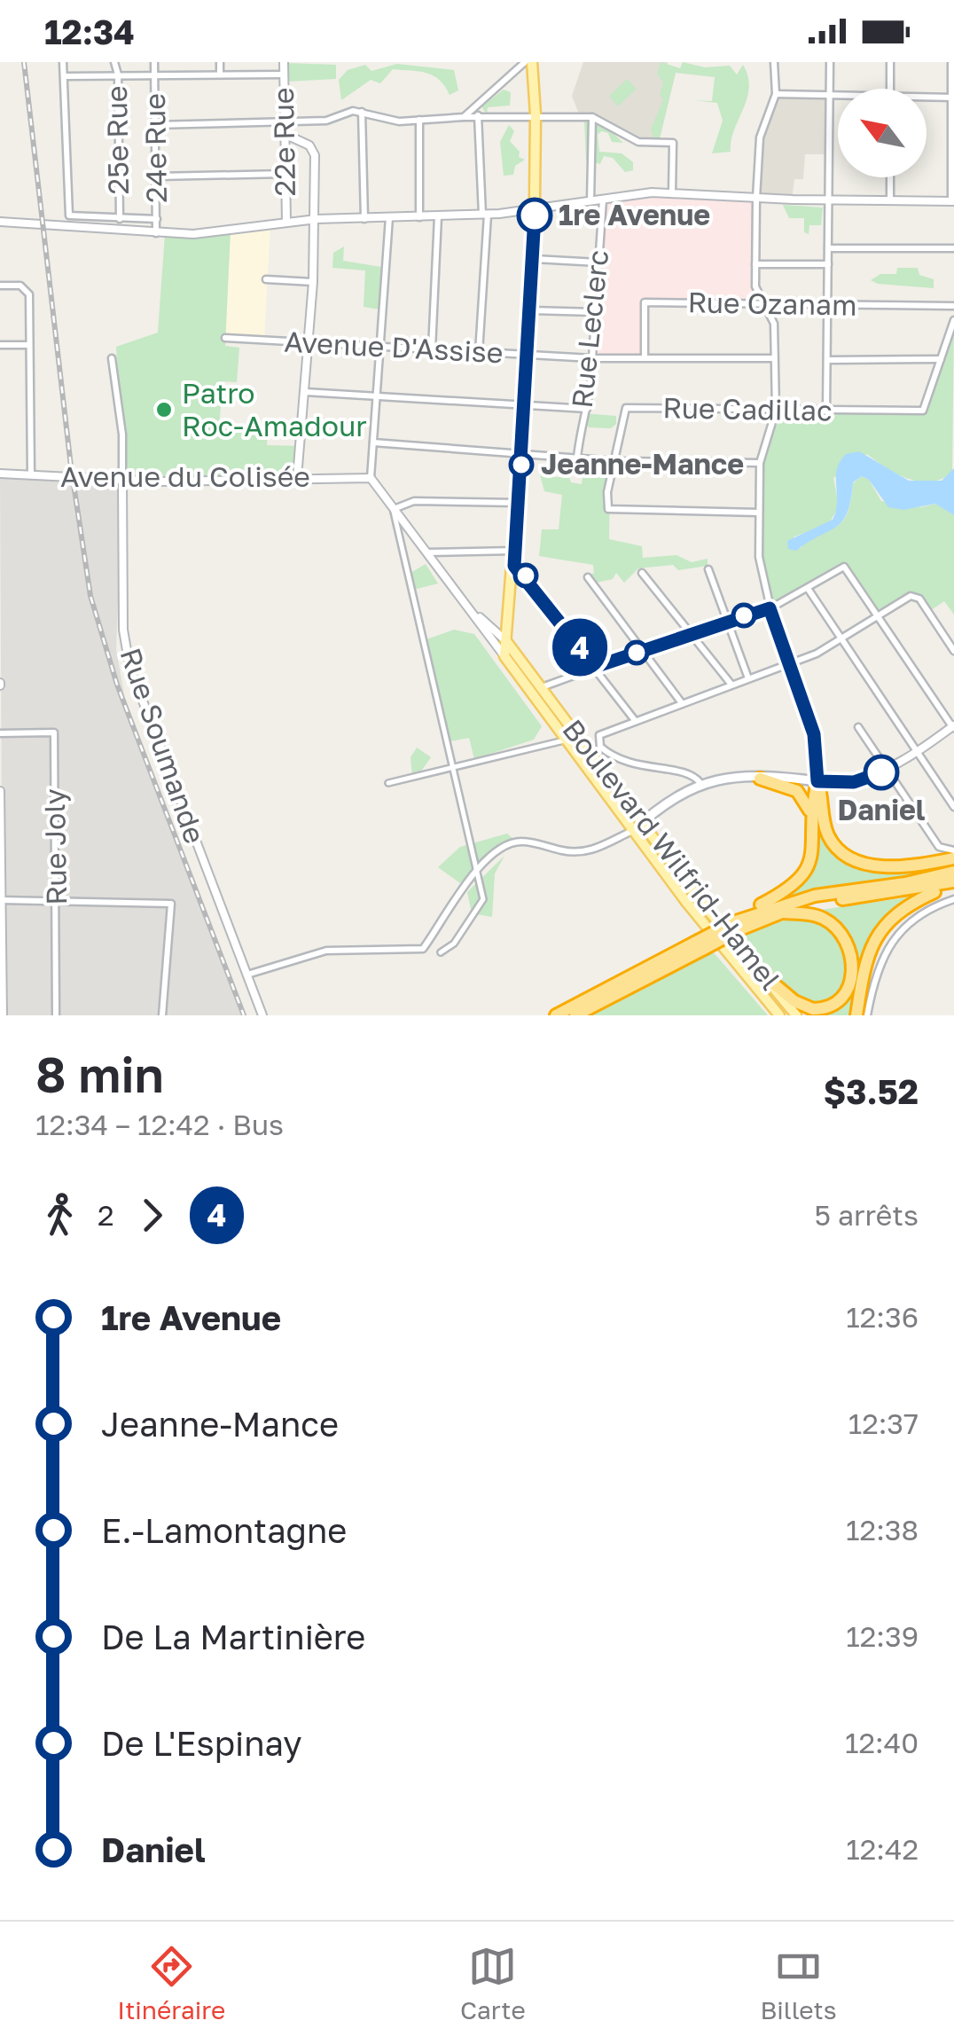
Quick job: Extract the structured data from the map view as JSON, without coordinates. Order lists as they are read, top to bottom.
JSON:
{
  "streets": {
    "main road": ["Boulevard Wilfrid-Hamel"],
    "street": [
      "25e Rue",
      "22e Rue",
      "24e Rue",
      "Rue Ozanam",
      "Rue Leclerc",
      "Avenue D'Assise",
      "Rue Cadillac",
      "Avenue du Colisée",
      "Rue Soumande",
      "Rue Joly"
    ]
  },
  "crossings": [
    ["Rue Ozanam", "Avenue D'Assise"],
    ["Rue Leclerc", "Avenue D'Assise"],
    ["Avenue du Colisée", "Rue Soumande"],
    ["Avenue du Colisée", "Boulevard Wilfrid-Hamel"]
  ],
  "places": [
    "1re Avenue",
    "Patro Roc-Amadour",
    "Jeanne-Mance",
    "Daniel"
  ],
  "lines": ["bus line 4"],
  "north": "top left",
  "page": {
    "status": "12:34",
    "on_map": "4",
    "heading": ["8 min", "12:34 – 12:42 · Bus", "$3.52"],
    "legs": ["2", "4", "5 arrêts"],
    "list": [
      {
        "name": "1re Avenue",
        "value": "12:36"
      },
      {
        "name": "Jeanne-Mance",
        "value": "12:37"
      },
      {
        "name": "E.-Lamontagne",
        "value": "12:38"
      },
      {
        "name": "De La Martinière",
        "value": "12:39"
      },
      {
        "name": "De L'Espinay",
        "value": "12:40"
      },
      {
        "name": "Daniel",
        "value": "12:42"
      }
    ],
    "tabs": ["Itinéraire", "Carte", "Billets"]
  }
}
